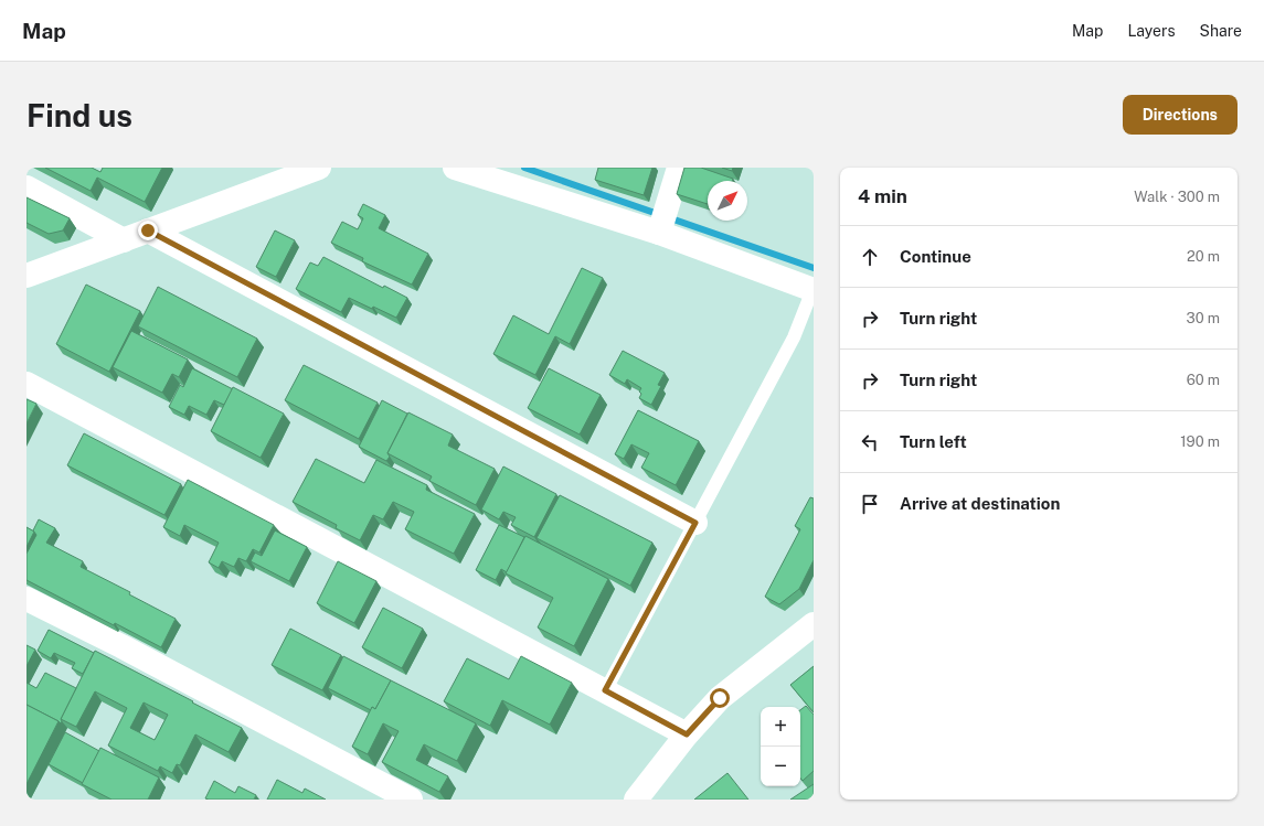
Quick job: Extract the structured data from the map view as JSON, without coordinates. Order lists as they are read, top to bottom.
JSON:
{
  "north": "top right",
  "page": {
    "header": "Map",
    "nav": ["Map", "Layers", "Share"],
    "buttons": "Directions",
    "title": "Find us",
    "heading": ["4 min", "Walk · 300 m"],
    "list": [
      ["Continue", "20 m"],
      ["Turn right", "30 m"],
      ["Turn right", "60 m"],
      ["Turn left", "190 m"],
      "Arrive at destination"
    ],
    "map_buttons": ["+", "−"]
  }
}
